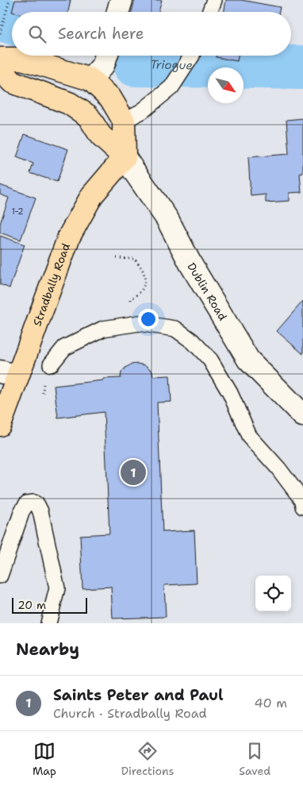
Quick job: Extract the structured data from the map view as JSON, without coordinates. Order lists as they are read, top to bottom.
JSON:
{
  "streets": {
    "main road": ["Stradbally Road", "Dublin Road"]
  },
  "crossings": [
    ["Stradbally Road", "Dublin Road"]
  ],
  "water": ["Triogue"],
  "house_numbers": ["1-2"],
  "scale_bar": "20 m",
  "north": "bottom right",
  "page": {
    "search": "Search here",
    "pins": "1",
    "scale": "20 m",
    "heading": "Nearby",
    "list": [
      {
        "mark": "1",
        "name": "Saints Peter and Paul",
        "note": "Church · Stradbally Road",
        "value": "40 m"
      }
    ],
    "nav": ["Map", "Directions", "Saved"]
  }
}
